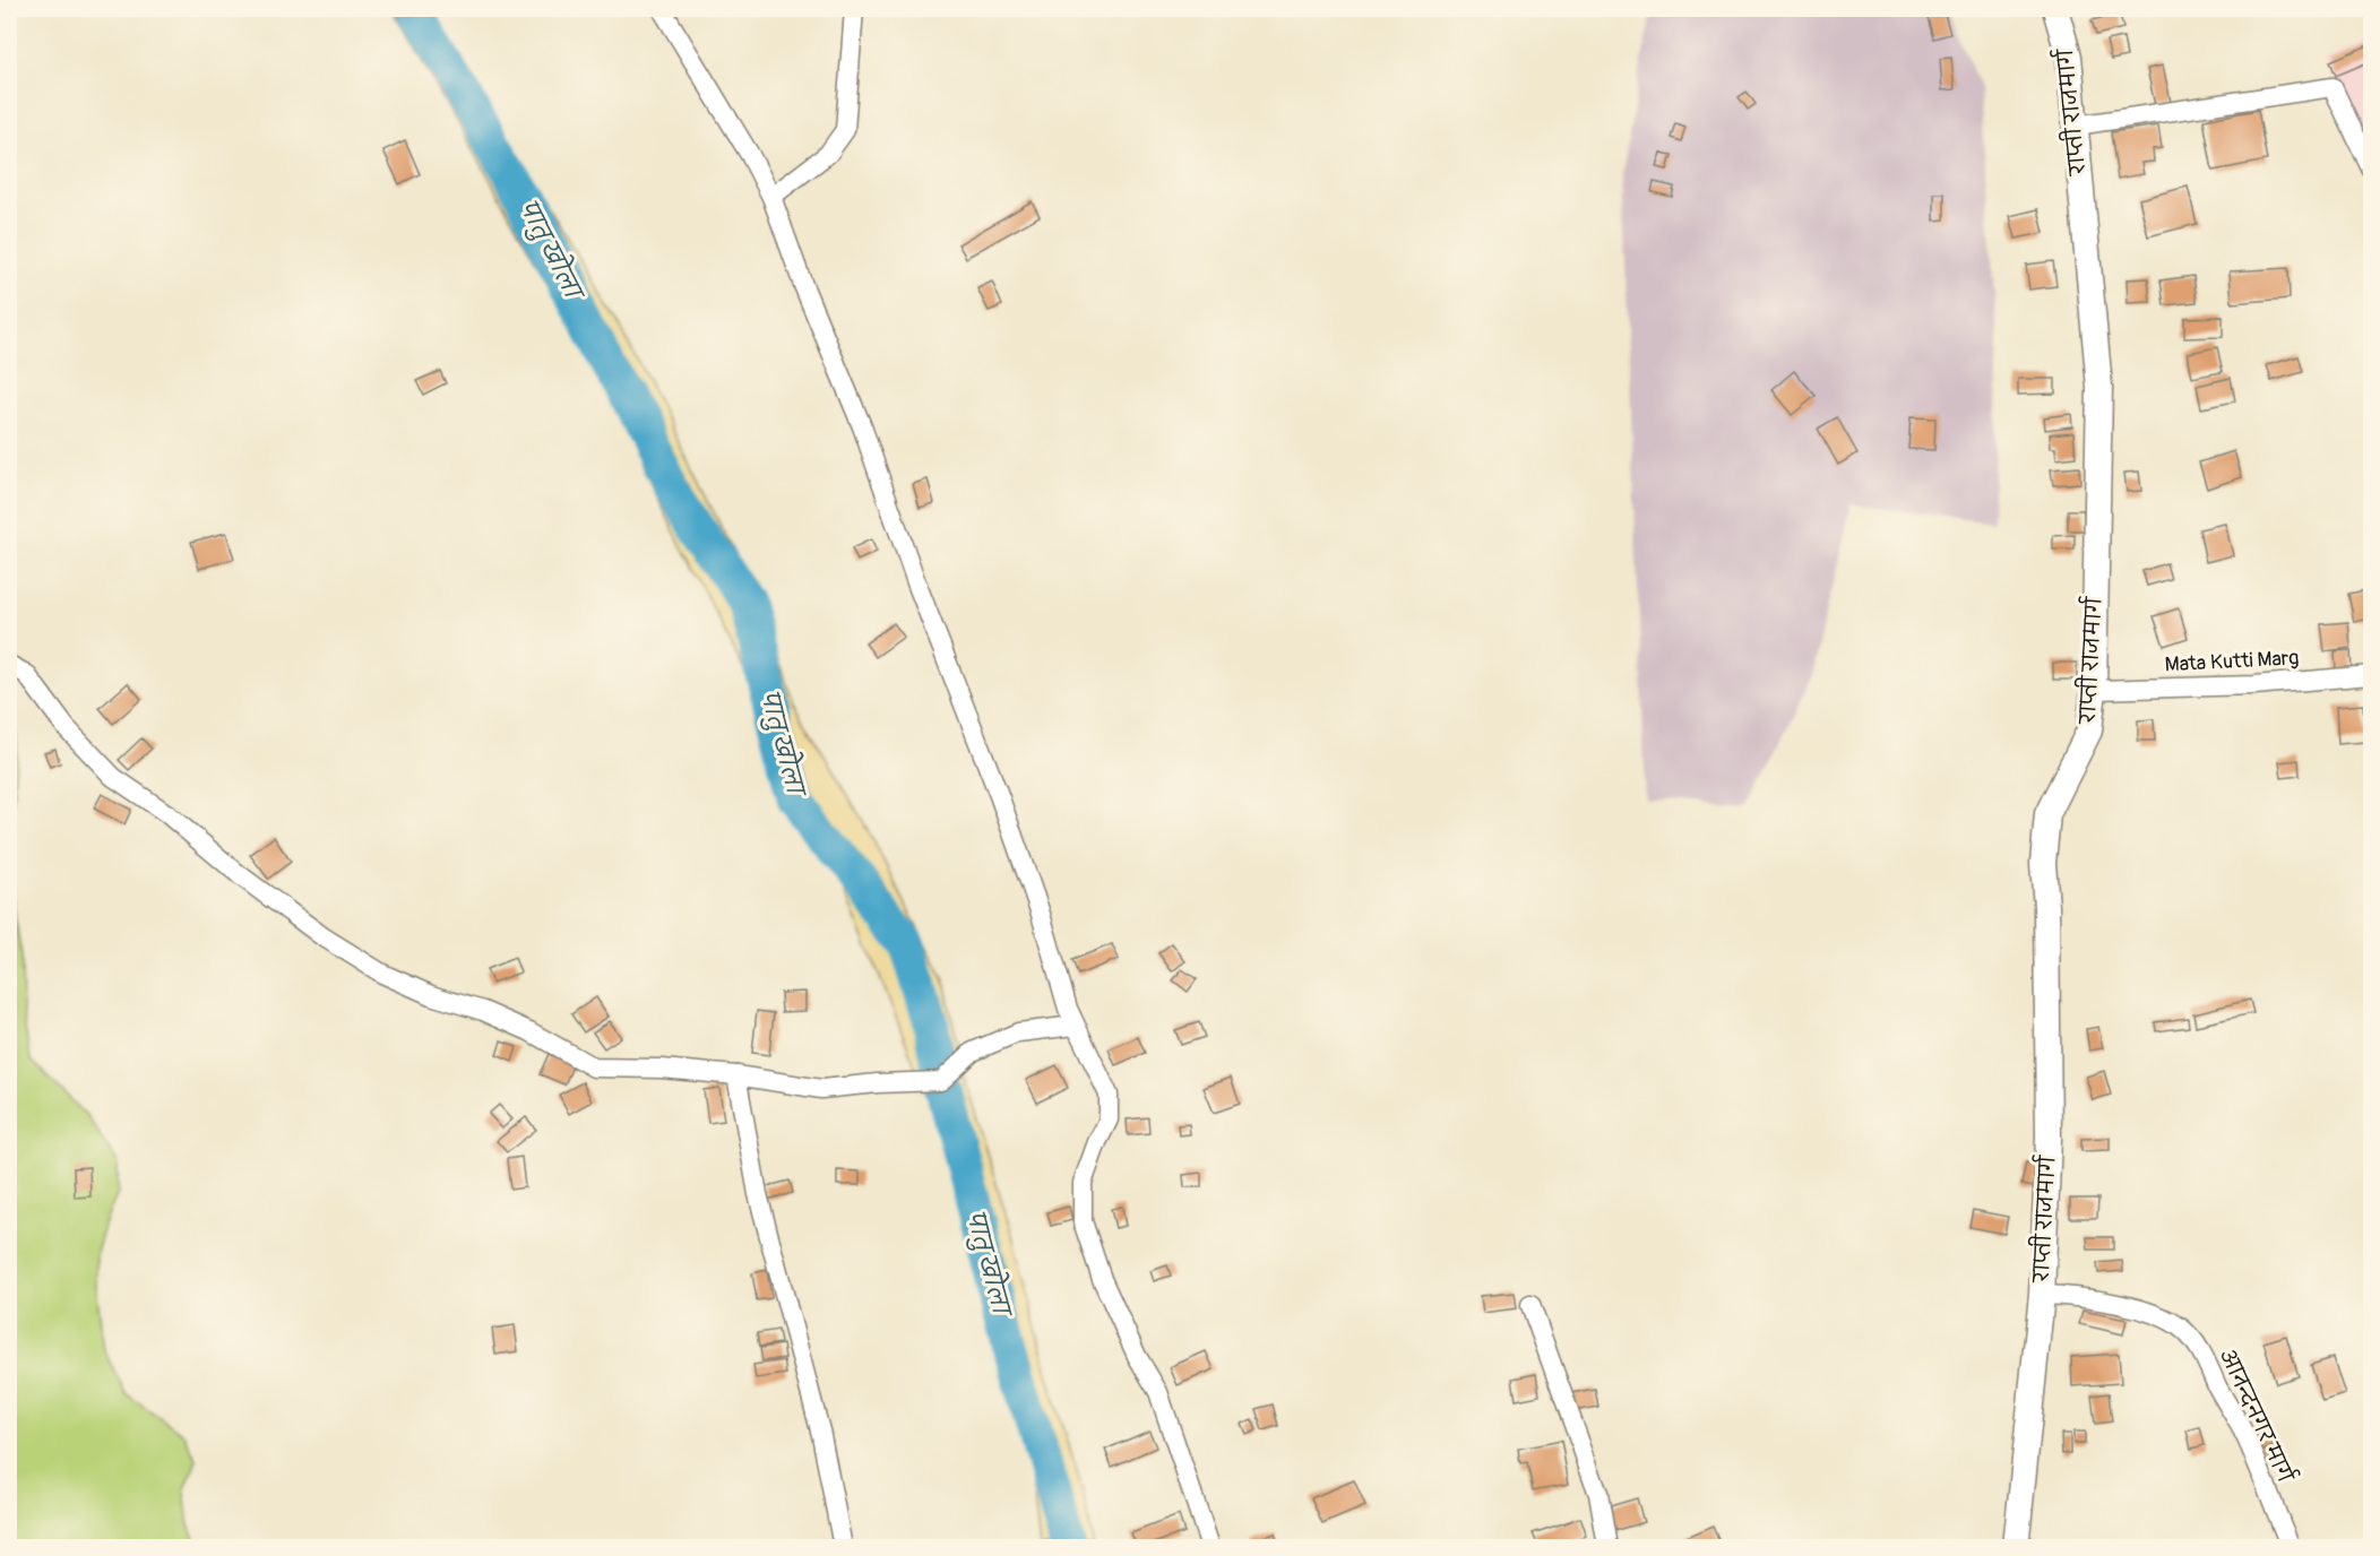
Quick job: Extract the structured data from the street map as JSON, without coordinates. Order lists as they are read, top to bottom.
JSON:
{
  "streets": {
    "main road": ["राप्ती राजमार्ग"],
    "street": ["Mata Kutti Marg", "आनन्दनगर मार्ग"]
  },
  "crossings": [
    ["राप्ती राजमार्ग", "Mata Kutti Marg"],
    ["राप्ती राजमार्ग", "आनन्दनगर मार्ग"]
  ],
  "water": ["पातु खोला"]
}
